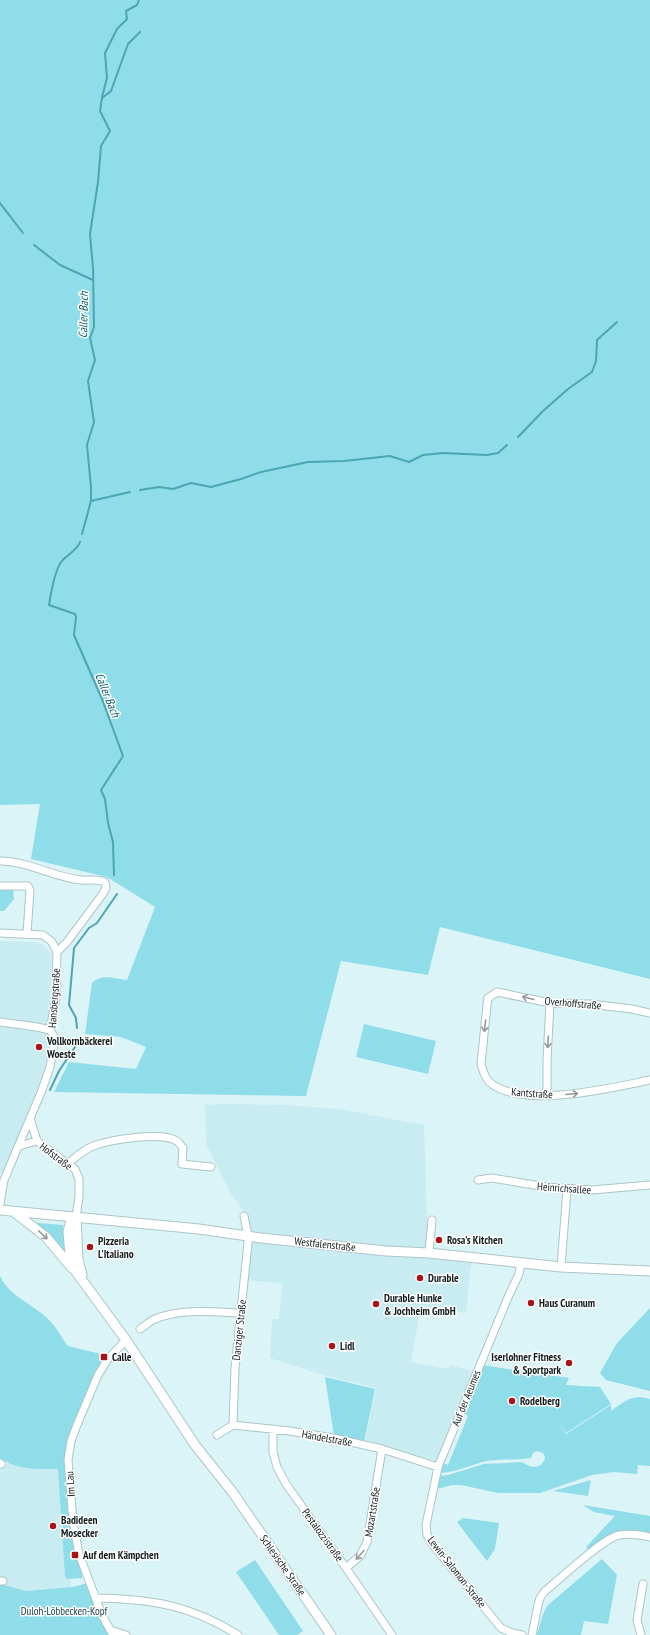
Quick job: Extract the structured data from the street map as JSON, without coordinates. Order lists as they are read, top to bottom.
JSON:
{
  "streets": {
    "main road": ["Westfalenstraße", "Schlesische Straße"],
    "street": [
      "Hansbergstraße",
      "Overhoffstraße",
      "Kantstraße",
      "Hofstraße",
      "Heinrichsallee",
      "Danziger Straße",
      "Auf der Aeumes",
      "Händelstraße",
      "Im Lau",
      "Mozartstraße",
      "Pestalozzistraße",
      "Lewin-Salomon-Straße"
    ]
  },
  "crossings": [
    ["Hansbergstraße", "Hofstraße"],
    ["Overhoffstraße", "Kantstraße"],
    ["Hofstraße", "Westfalenstraße"],
    ["Hofstraße", "Schlesische Straße"],
    ["Westfalenstraße", "Danziger Straße"],
    ["Westfalenstraße", "Auf der Aeumes"],
    ["Westfalenstraße", "Schlesische Straße"],
    ["Danziger Straße", "Händelstraße"],
    ["Auf der Aeumes", "Händelstraße"],
    ["Auf der Aeumes", "Lewin-Salomon-Straße"],
    ["Händelstraße", "Mozartstraße"],
    ["Händelstraße", "Pestalozzistraße"],
    ["Händelstraße", "Lewin-Salomon-Straße"],
    ["Im Lau", "Schlesische Straße"],
    ["Mozartstraße", "Pestalozzistraße"]
  ],
  "one_way": ["Mozartstraße"],
  "water": ["Caller Bach"],
  "parks": ["Duloh-Löbbecken-Kopf"],
  "places": {
    "other": [
      "Vollkornbäckerei Woeste",
      "Rosa's Kitchen",
      "Pizzeria L'Italiano",
      "Durable",
      "Haus Curanum",
      "Durable Hunke & Jochheim GmbH",
      "Lidl",
      "Iserlohner Fitness & Sportpark",
      "Rodelberg",
      "Badideen Mosecker"
    ],
    "transit": ["Calle", "Auf dem Kämpchen"]
  }
}
